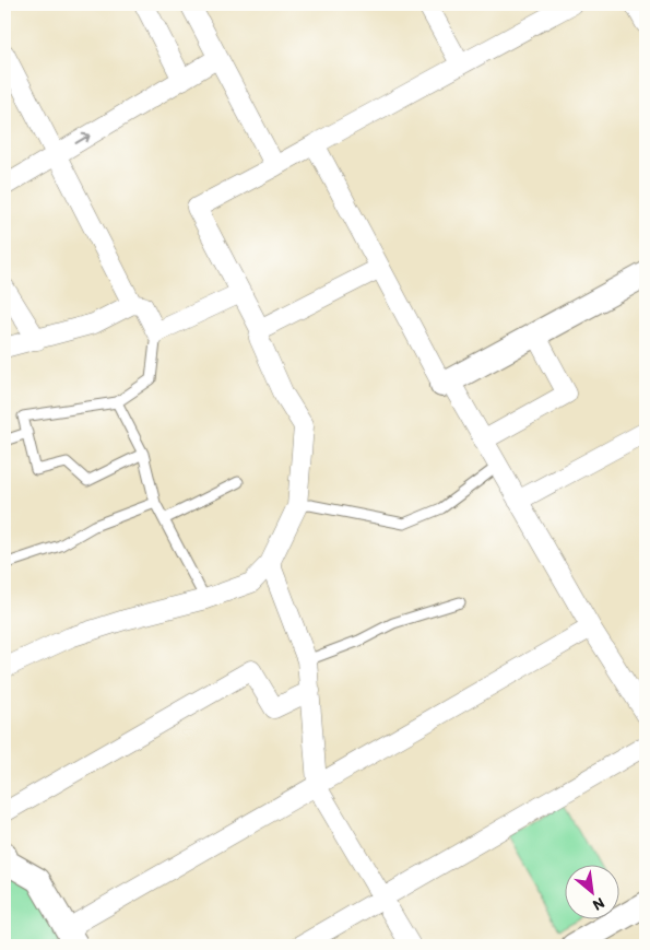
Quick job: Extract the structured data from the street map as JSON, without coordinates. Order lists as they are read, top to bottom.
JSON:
{
  "north": "bottom right"
}
